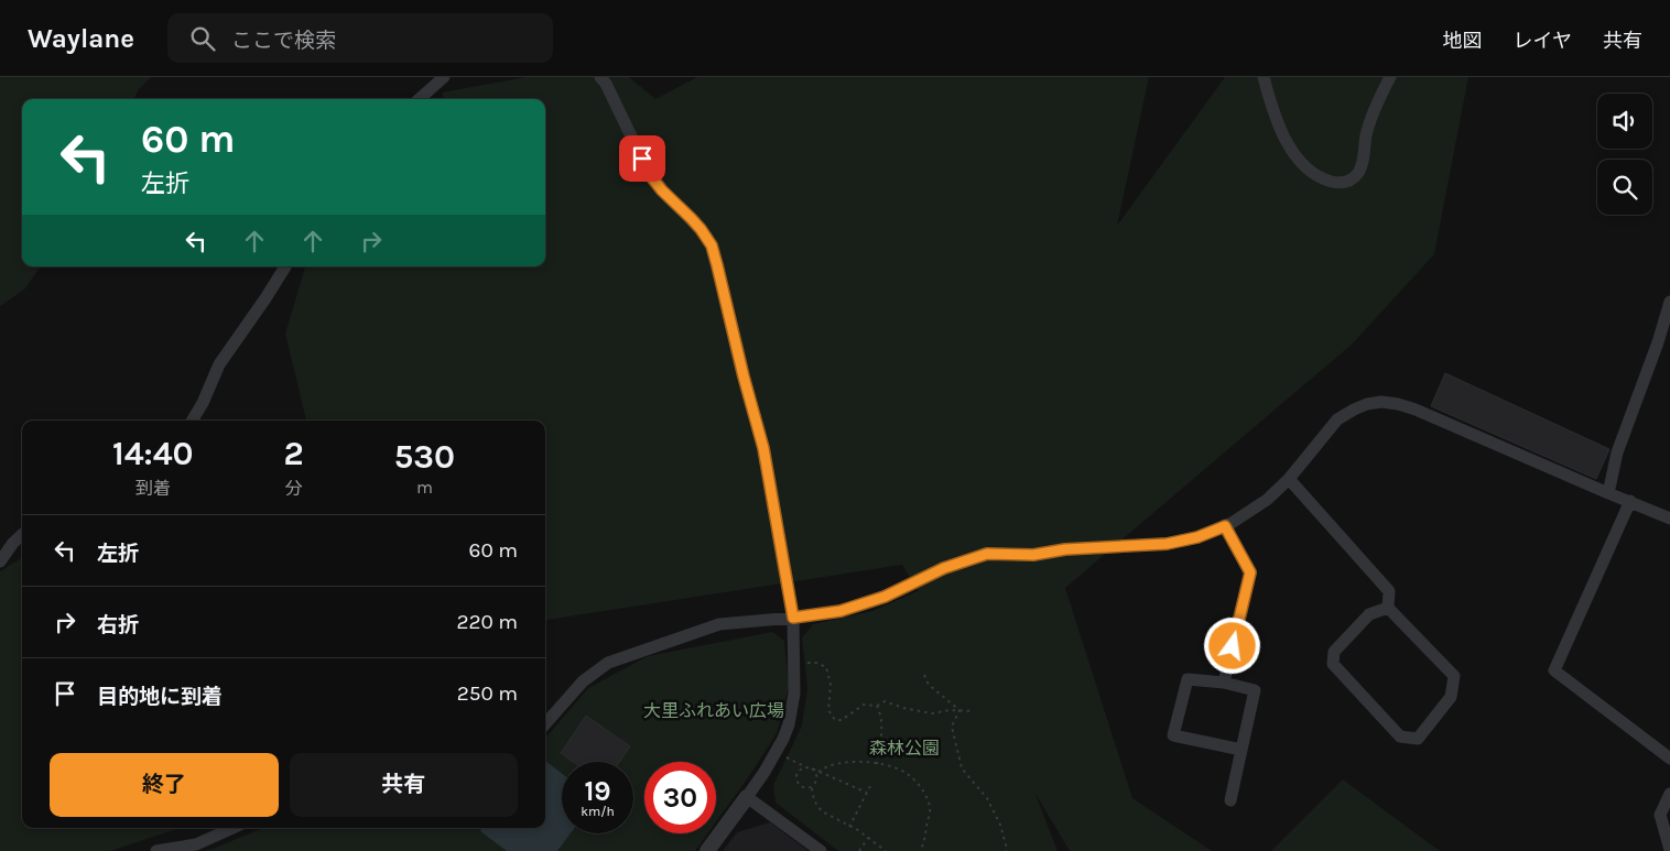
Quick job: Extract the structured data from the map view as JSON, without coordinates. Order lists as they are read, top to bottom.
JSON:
{
  "parks": ["大里ふれあい広場", "森林公園"],
  "page": {
    "header": "Waylane",
    "search": "ここで検索",
    "nav": ["地図", "レイヤ", "共有"],
    "turn": ["60 m", "左折"],
    "eta": [
      "14:40",
      "到着",
      "2",
      "分",
      "530",
      "m"
    ],
    "list": [
      {
        "name": "左折",
        "value": "60 m"
      },
      {
        "name": "右折",
        "value": "220 m"
      },
      {
        "name": "目的地に到着",
        "value": "250 m"
      }
    ],
    "buttons": ["終了", "共有"],
    "speed": "19 km/h",
    "limit": "30"
  }
}
